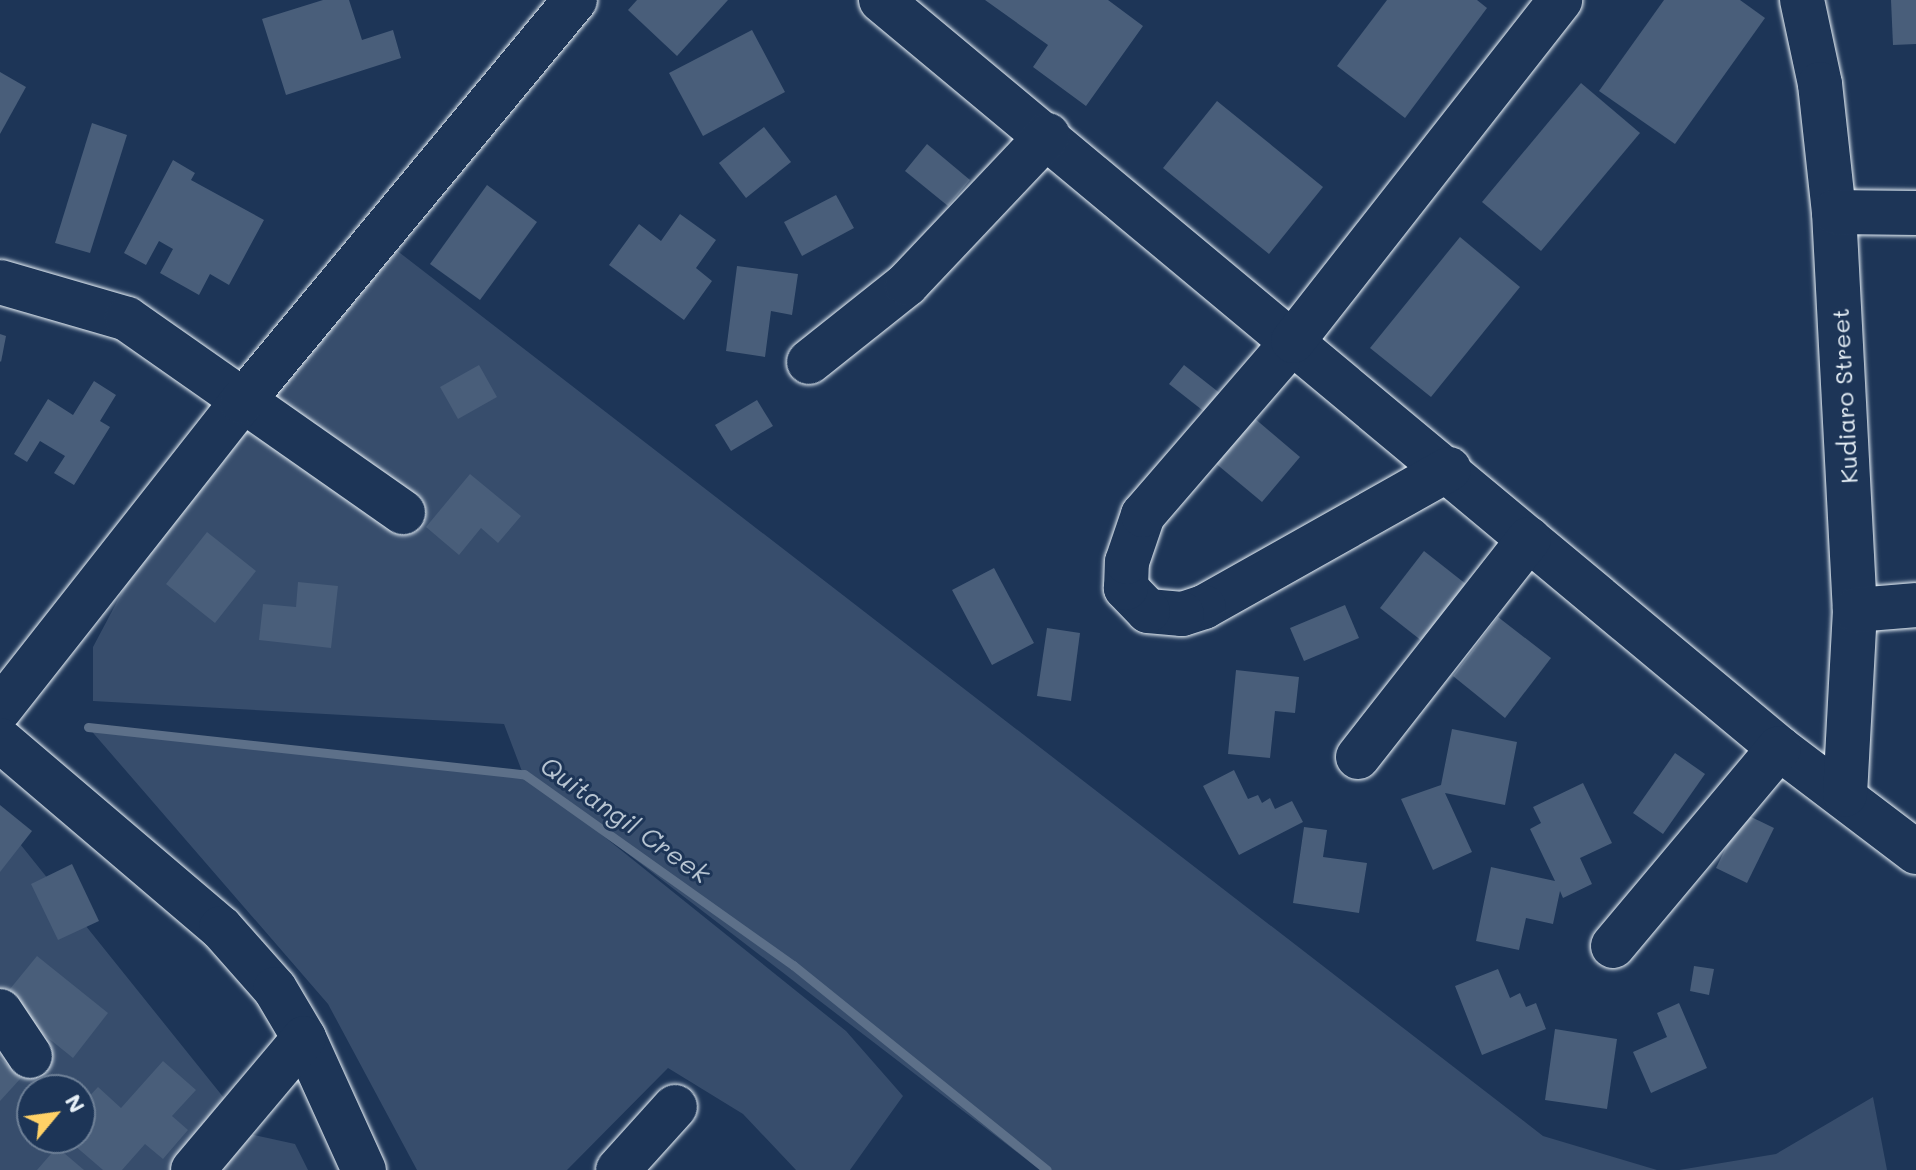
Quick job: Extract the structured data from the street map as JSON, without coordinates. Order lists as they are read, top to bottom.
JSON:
{
  "streets": {
    "street": ["Kudiaro Street"]
  },
  "water": ["Quitangil Creek"],
  "north": "top right"
}
